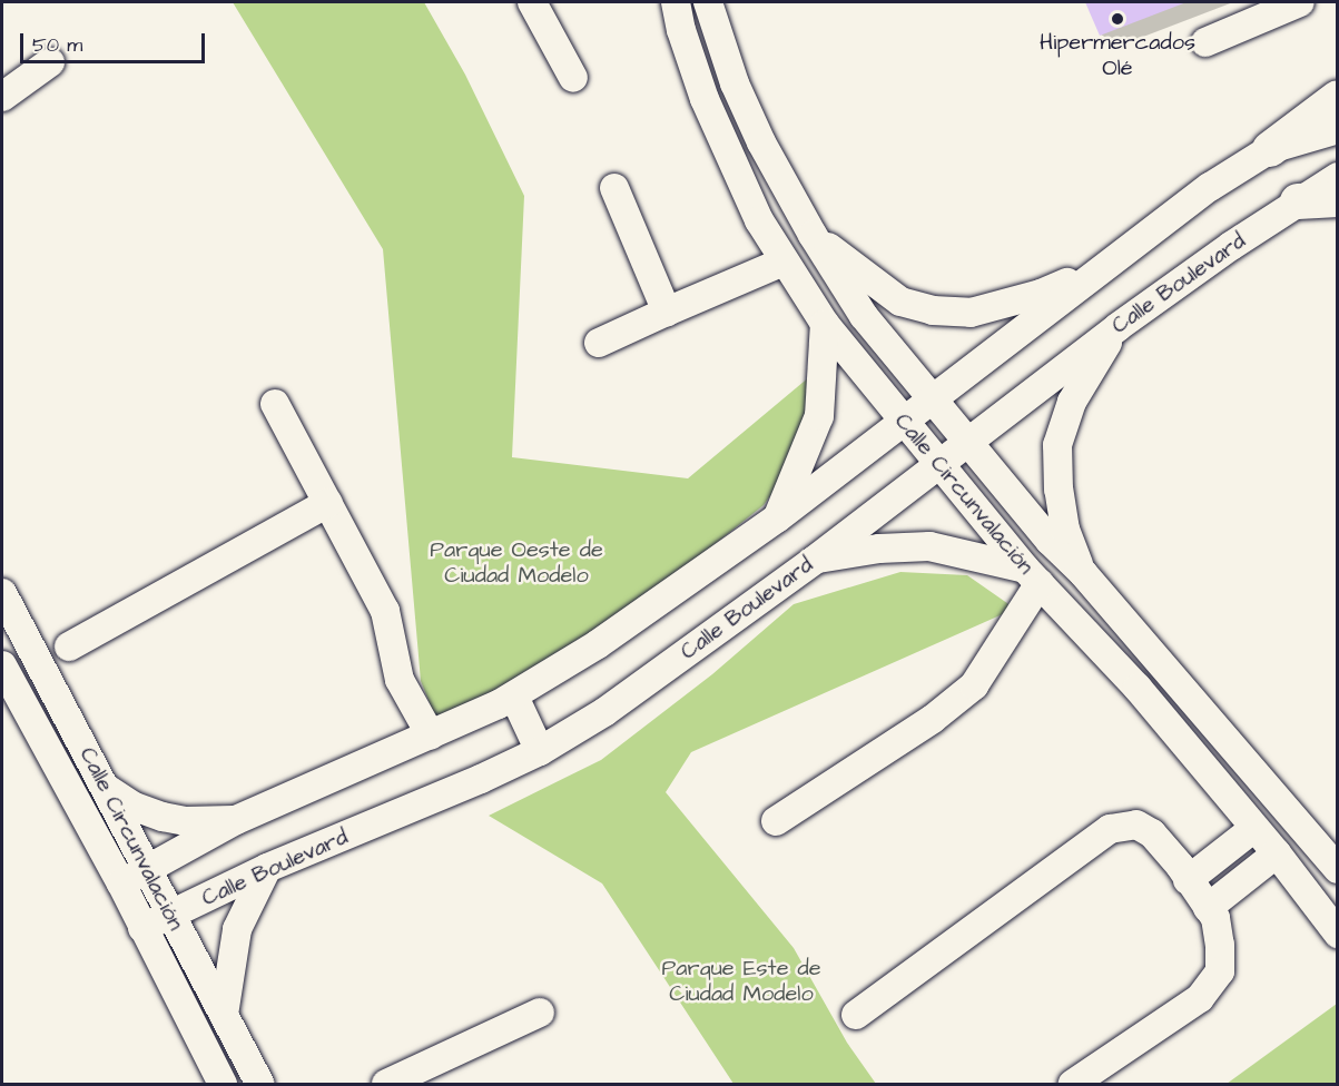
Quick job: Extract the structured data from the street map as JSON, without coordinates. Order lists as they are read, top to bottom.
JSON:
{
  "streets": {
    "street": ["Calle Boulevard", "Calle Circunvalación"]
  },
  "crossings": [
    ["Calle Boulevard", "Calle Circunvalación"]
  ],
  "parks": ["Parque Oeste de Ciudad Modelo", "Parque Este de Ciudad Modelo"],
  "places": ["Hipermercados Olé"],
  "scale_bar": "50 m"
}
